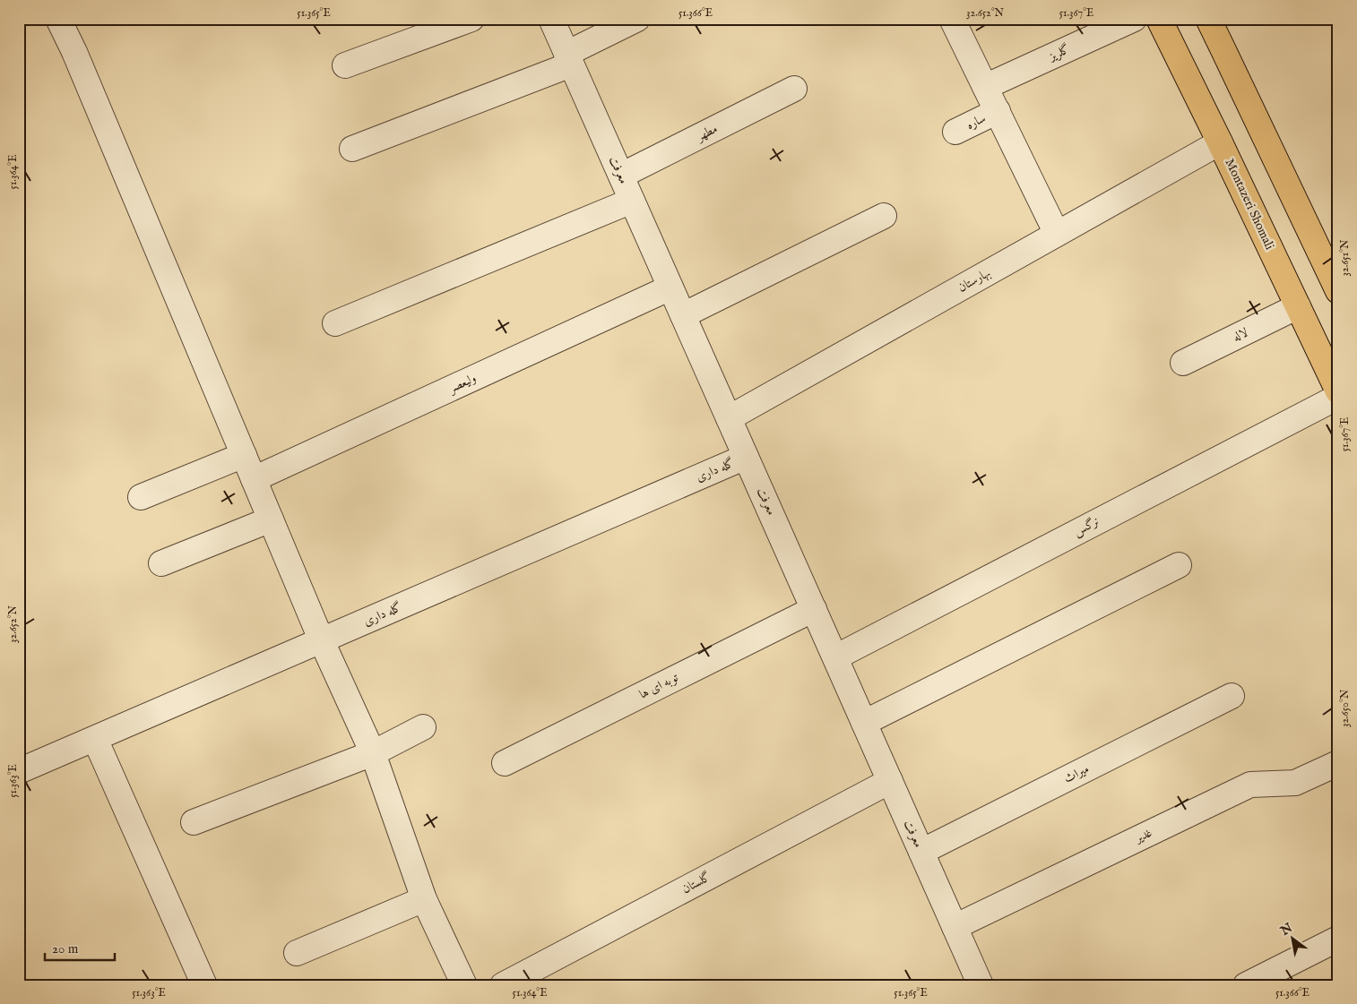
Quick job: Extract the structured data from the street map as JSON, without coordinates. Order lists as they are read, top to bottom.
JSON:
{
  "streets": {
    "main road": ["Montazeri Shomali"],
    "street": [
      "گلریز",
      "ساره",
      "مطهر",
      "معرفت",
      "بهارستان",
      "لاله",
      "ولیعصر",
      "گله داری",
      "نرگس",
      "توبه ای ها",
      "میراث",
      "غدیر",
      "گلستان"
    ]
  },
  "crossings": [
    ["مطهر", "معرفت"],
    ["معرفت", "بهارستان"],
    ["معرفت", "ولیعصر"],
    ["معرفت", "گله داری"],
    ["معرفت", "نرگس"],
    ["معرفت", "توبه ای ها"],
    ["معرفت", "میراث"],
    ["معرفت", "غدیر"],
    ["معرفت", "گلستان"],
    ["Montazeri Shomali", "بهارستان"],
    ["Montazeri Shomali", "لاله"]
  ],
  "scale_bar": "20 m",
  "north": "top left",
  "coordinates": [
    "51.365°E",
    "51.366°E",
    "32.652°N",
    "51.367°E",
    "51.364°E",
    "32.651°N",
    "32.650°N",
    "51.363°E"
  ]
}
